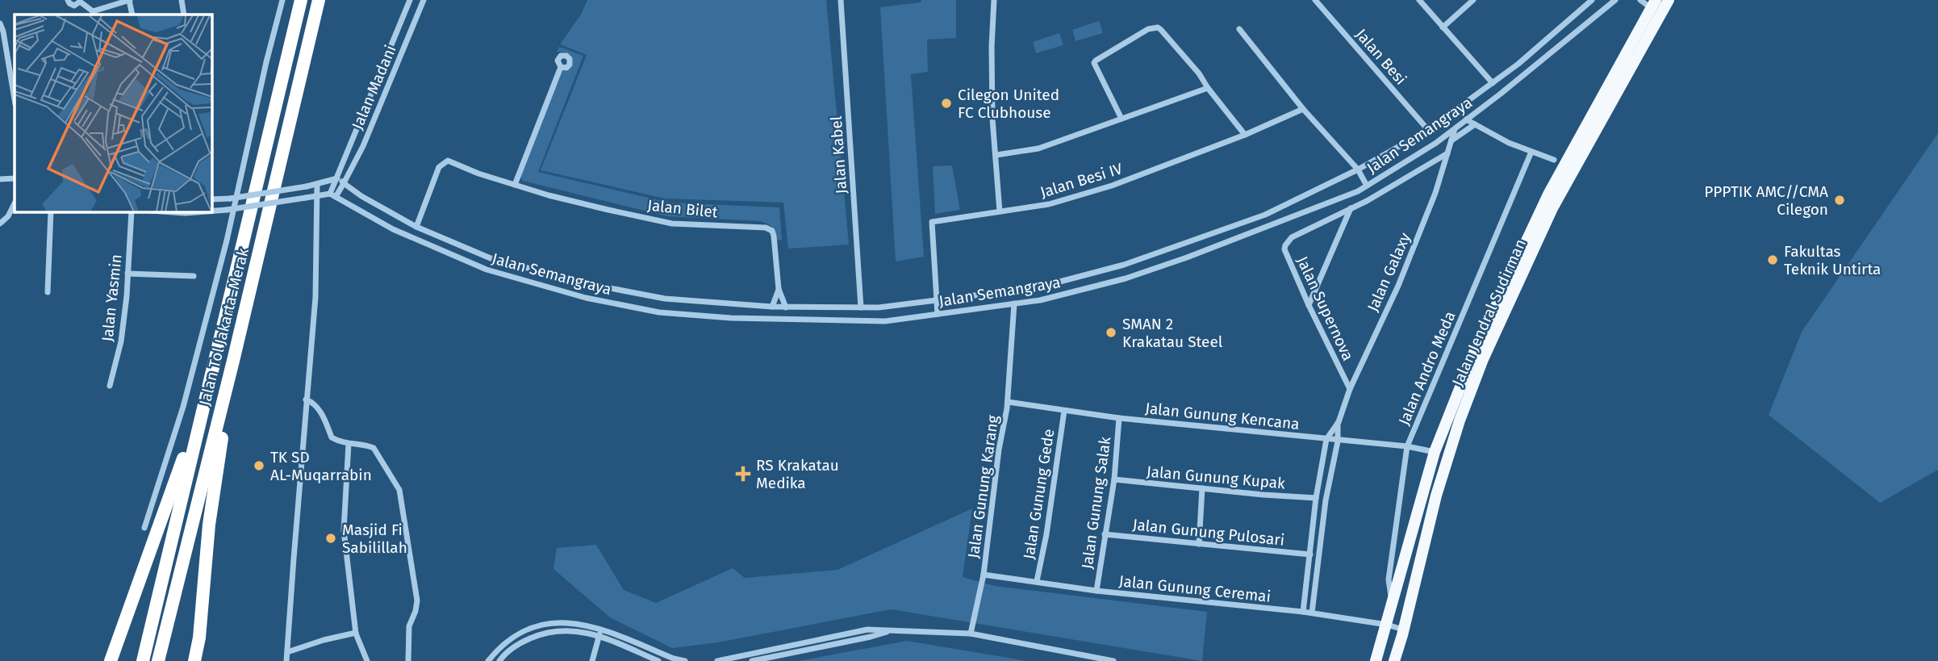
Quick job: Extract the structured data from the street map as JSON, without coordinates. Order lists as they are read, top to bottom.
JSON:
{
  "streets": {
    "highway": ["Jalan Jendral Sudirman", "Jalan Tol Jakarta–Merak"],
    "street": [
      "Jalan Besi",
      "Jalan Madani",
      "Jalan Semangraya",
      "Jalan Kabel",
      "Jalan Besi IV",
      "Jalan Bilet",
      "Jalan Galaxy",
      "Jalan Yasmin",
      "Jalan Supernova",
      "Jalan Andro Meda",
      "Jalan Gunung Kencana",
      "Jalan Gunung Kupak",
      "Jalan Gunung Karang",
      "Jalan Gunung Gede",
      "Jalan Gunung Salak",
      "Jalan Gunung Pulosari",
      "Jalan Gunung Ceremai"
    ]
  },
  "crossings": [
    ["Jalan Besi", "Jalan Semangraya"],
    ["Jalan Madani", "Jalan Semangraya"],
    ["Jalan Semangraya", "Jalan Kabel"],
    ["Jalan Semangraya", "Jalan Besi IV"],
    ["Jalan Semangraya", "Jalan Bilet"],
    ["Jalan Semangraya", "Jalan Galaxy"],
    ["Jalan Semangraya", "Jalan Gunung Karang"],
    ["Jalan Galaxy", "Jalan Supernova"],
    ["Jalan Galaxy", "Jalan Gunung Kencana"],
    ["Jalan Galaxy", "Jalan Gunung Kupak"],
    ["Jalan Galaxy", "Jalan Gunung Pulosari"],
    ["Jalan Galaxy", "Jalan Gunung Ceremai"],
    ["Jalan Jendral Sudirman", "Jalan Gunung Ceremai"],
    ["Jalan Andro Meda", "Jalan Gunung Kencana"],
    ["Jalan Gunung Kencana", "Jalan Gunung Karang"],
    ["Jalan Gunung Kencana", "Jalan Gunung Gede"],
    ["Jalan Gunung Kencana", "Jalan Gunung Salak"],
    ["Jalan Gunung Kupak", "Jalan Gunung Salak"],
    ["Jalan Gunung Karang", "Jalan Gunung Ceremai"],
    ["Jalan Gunung Gede", "Jalan Gunung Ceremai"],
    ["Jalan Gunung Salak", "Jalan Gunung Pulosari"],
    ["Jalan Gunung Salak", "Jalan Gunung Ceremai"]
  ],
  "places": {
    "other": [
      "Cilegon United FC Clubhouse",
      "PPPTIK AMC//CMA Cilegon",
      "Fakultas Teknik Untirta",
      "SMAN 2 Krakatau Steel",
      "TK SD AL-Muqarrabin",
      "Masjid Fi Sabilillah"
    ],
    "health": ["RS Krakatau Medika"]
  }
}
